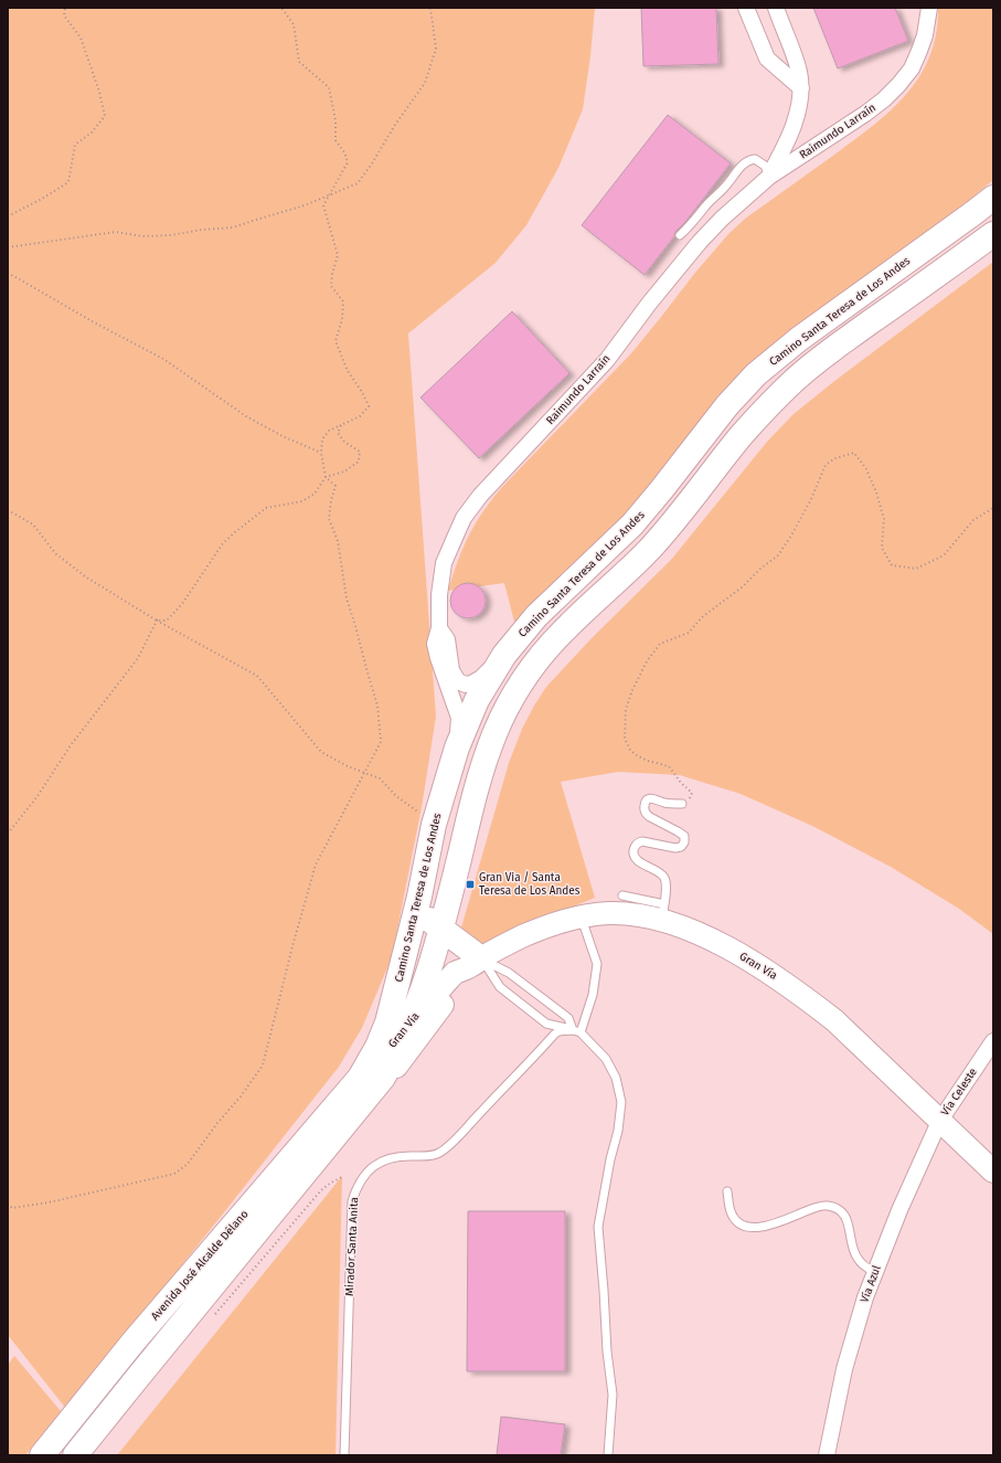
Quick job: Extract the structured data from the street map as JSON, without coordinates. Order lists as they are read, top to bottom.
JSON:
{
  "streets": {
    "main road": ["Camino Santa Teresa de Los Andes", "Gran Vía", "Avenida José Alcalde Délano"],
    "street": ["Raimundo Larraín", "Vía Celeste", "Vía Azul"],
    "lane": ["Mirador Santa Anita"]
  },
  "crossings": [
    ["Raimundo Larraín", "Camino Santa Teresa de Los Andes"],
    ["Camino Santa Teresa de Los Andes", "Gran Vía"],
    ["Camino Santa Teresa de Los Andes", "Avenida José Alcalde Délano"],
    ["Gran Vía", "Vía Celeste"],
    ["Gran Vía", "Avenida José Alcalde Délano"],
    ["Gran Vía", "Vía Azul"],
    ["Vía Celeste", "Vía Azul"]
  ],
  "places": {
    "transit": ["Gran Via / Santa Teresa de Los Andes"]
  }
}
